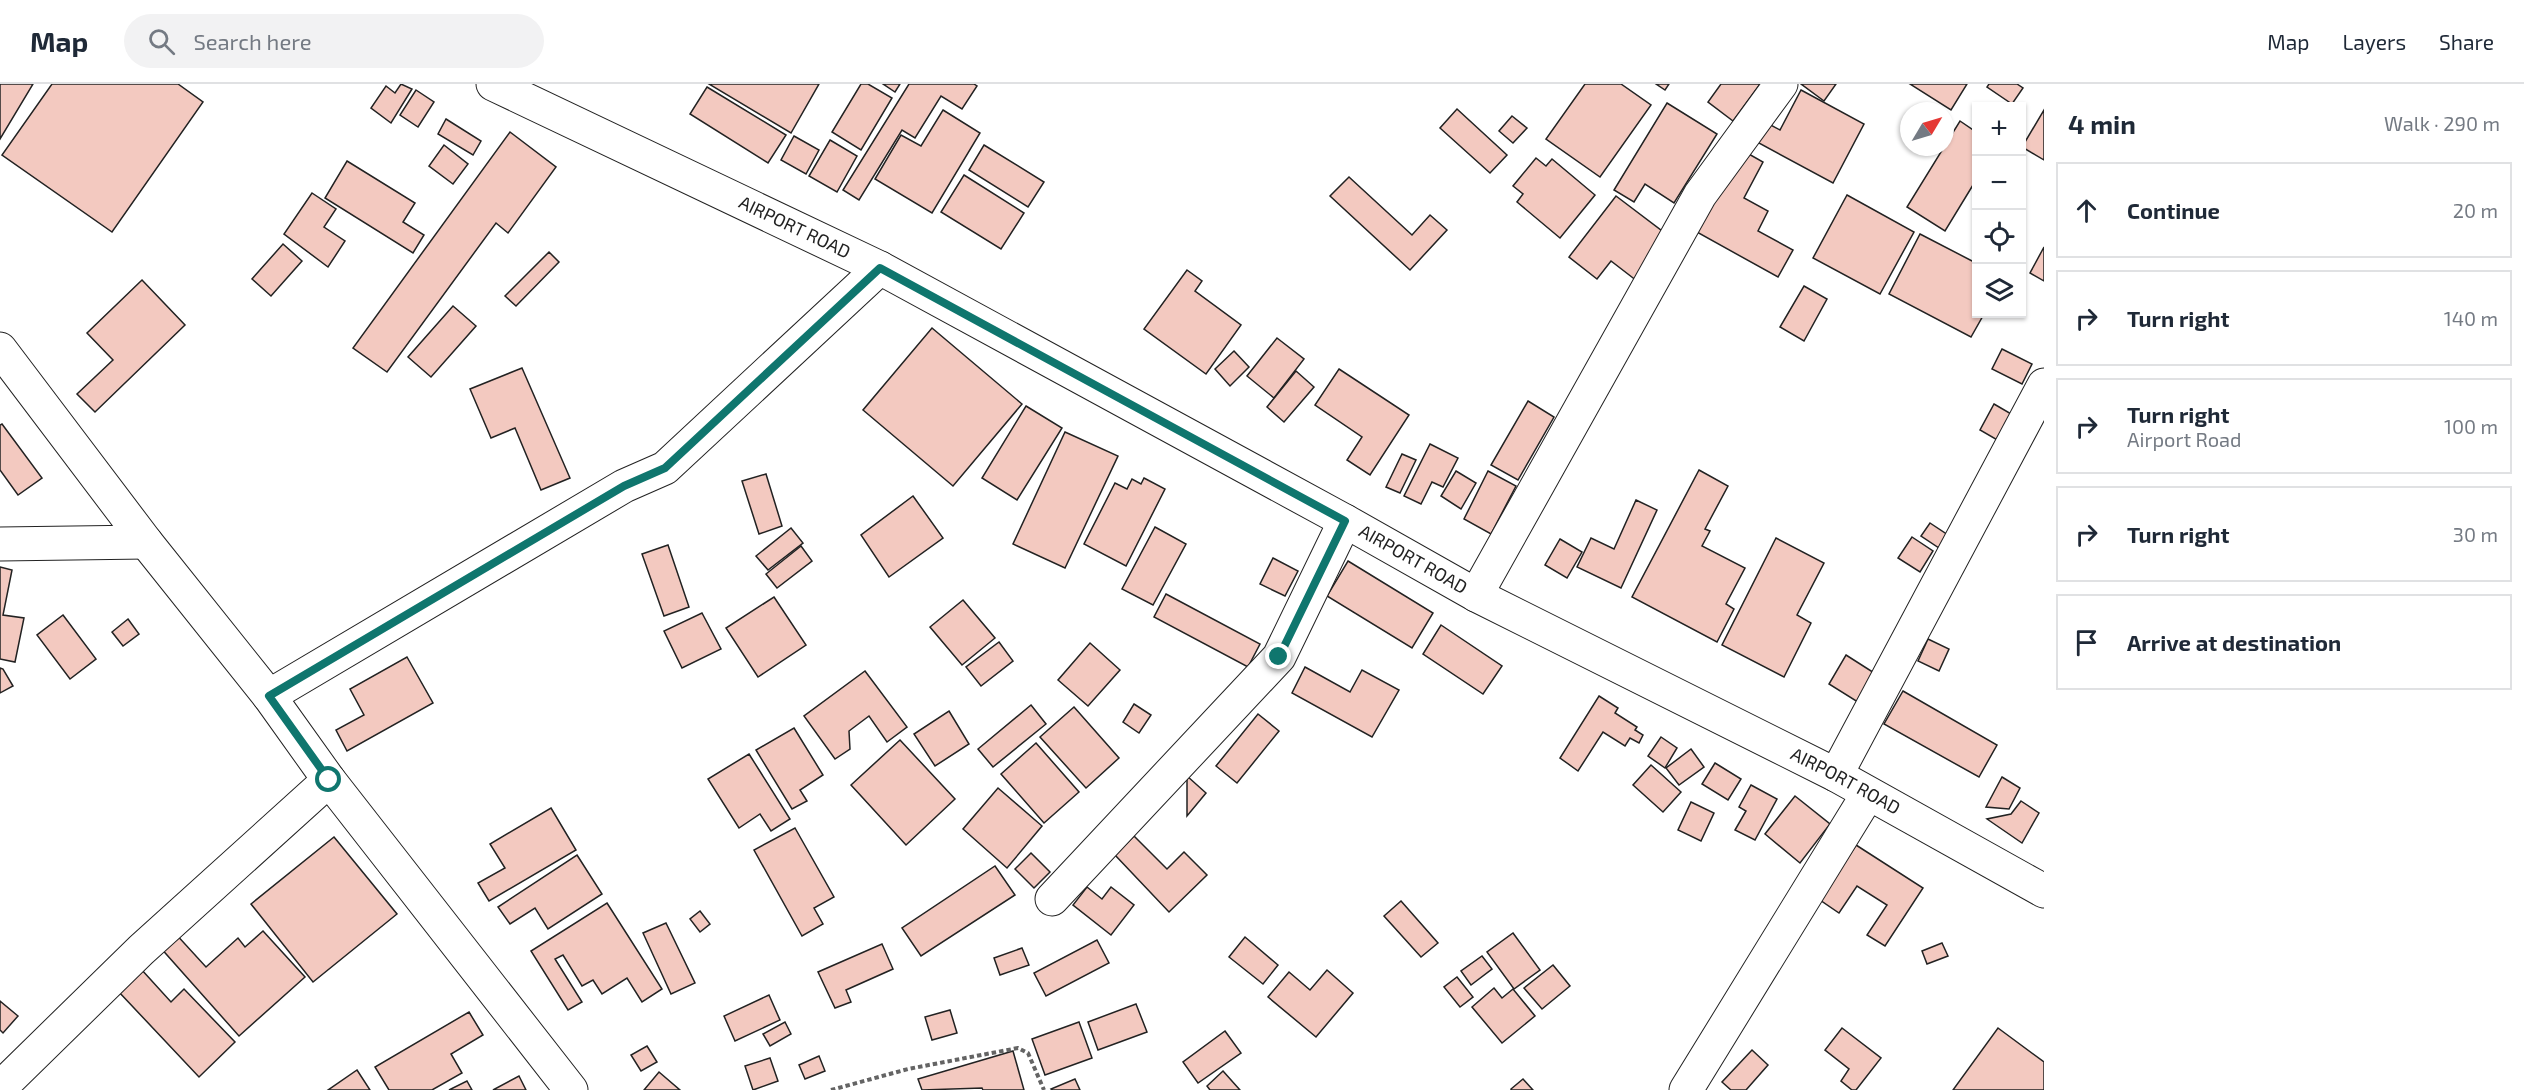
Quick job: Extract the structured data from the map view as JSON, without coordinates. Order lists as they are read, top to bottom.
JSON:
{
  "streets": {
    "street": ["AIRPORT ROAD"]
  },
  "north": "top right",
  "page": {
    "header": "Map",
    "search": "Search here",
    "nav": ["Map", "Layers", "Share"],
    "heading": ["4 min", "Walk · 290 m"],
    "map_buttons": ["+", "−"],
    "list": [
      ["Continue", "20 m"],
      ["Turn right", "140 m"],
      ["Turn right", "Airport Road", "100 m"],
      ["Turn right", "30 m"],
      "Arrive at destination"
    ]
  }
}
